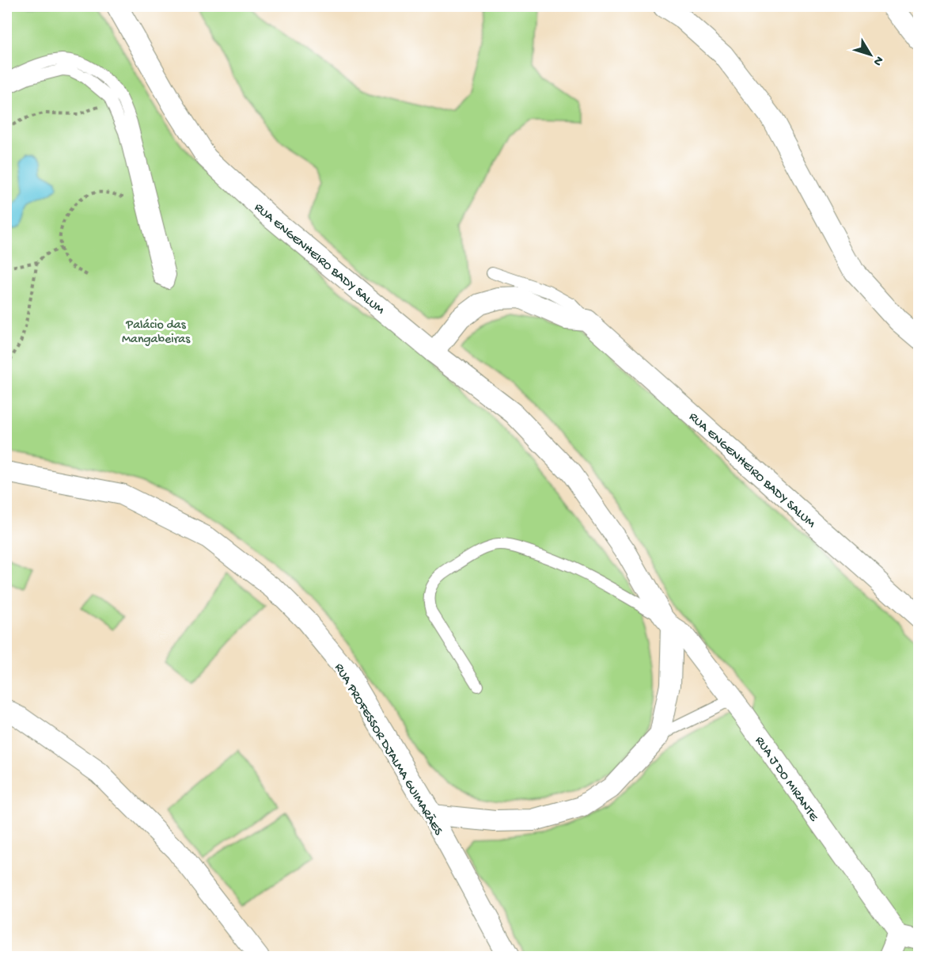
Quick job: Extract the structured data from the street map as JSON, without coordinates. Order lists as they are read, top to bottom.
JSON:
{
  "streets": {
    "street": ["RUA ENGENHEIRO BADY SALUM", "RUA PROFESSOR DJALMA GUIMARÃES", "RUA J DO MIRANTE"]
  },
  "crossings": [
    ["RUA ENGENHEIRO BADY SALUM", "RUA J DO MIRANTE"]
  ],
  "parks": ["Palácio das Mangabeiras"],
  "north": "bottom right"
}
